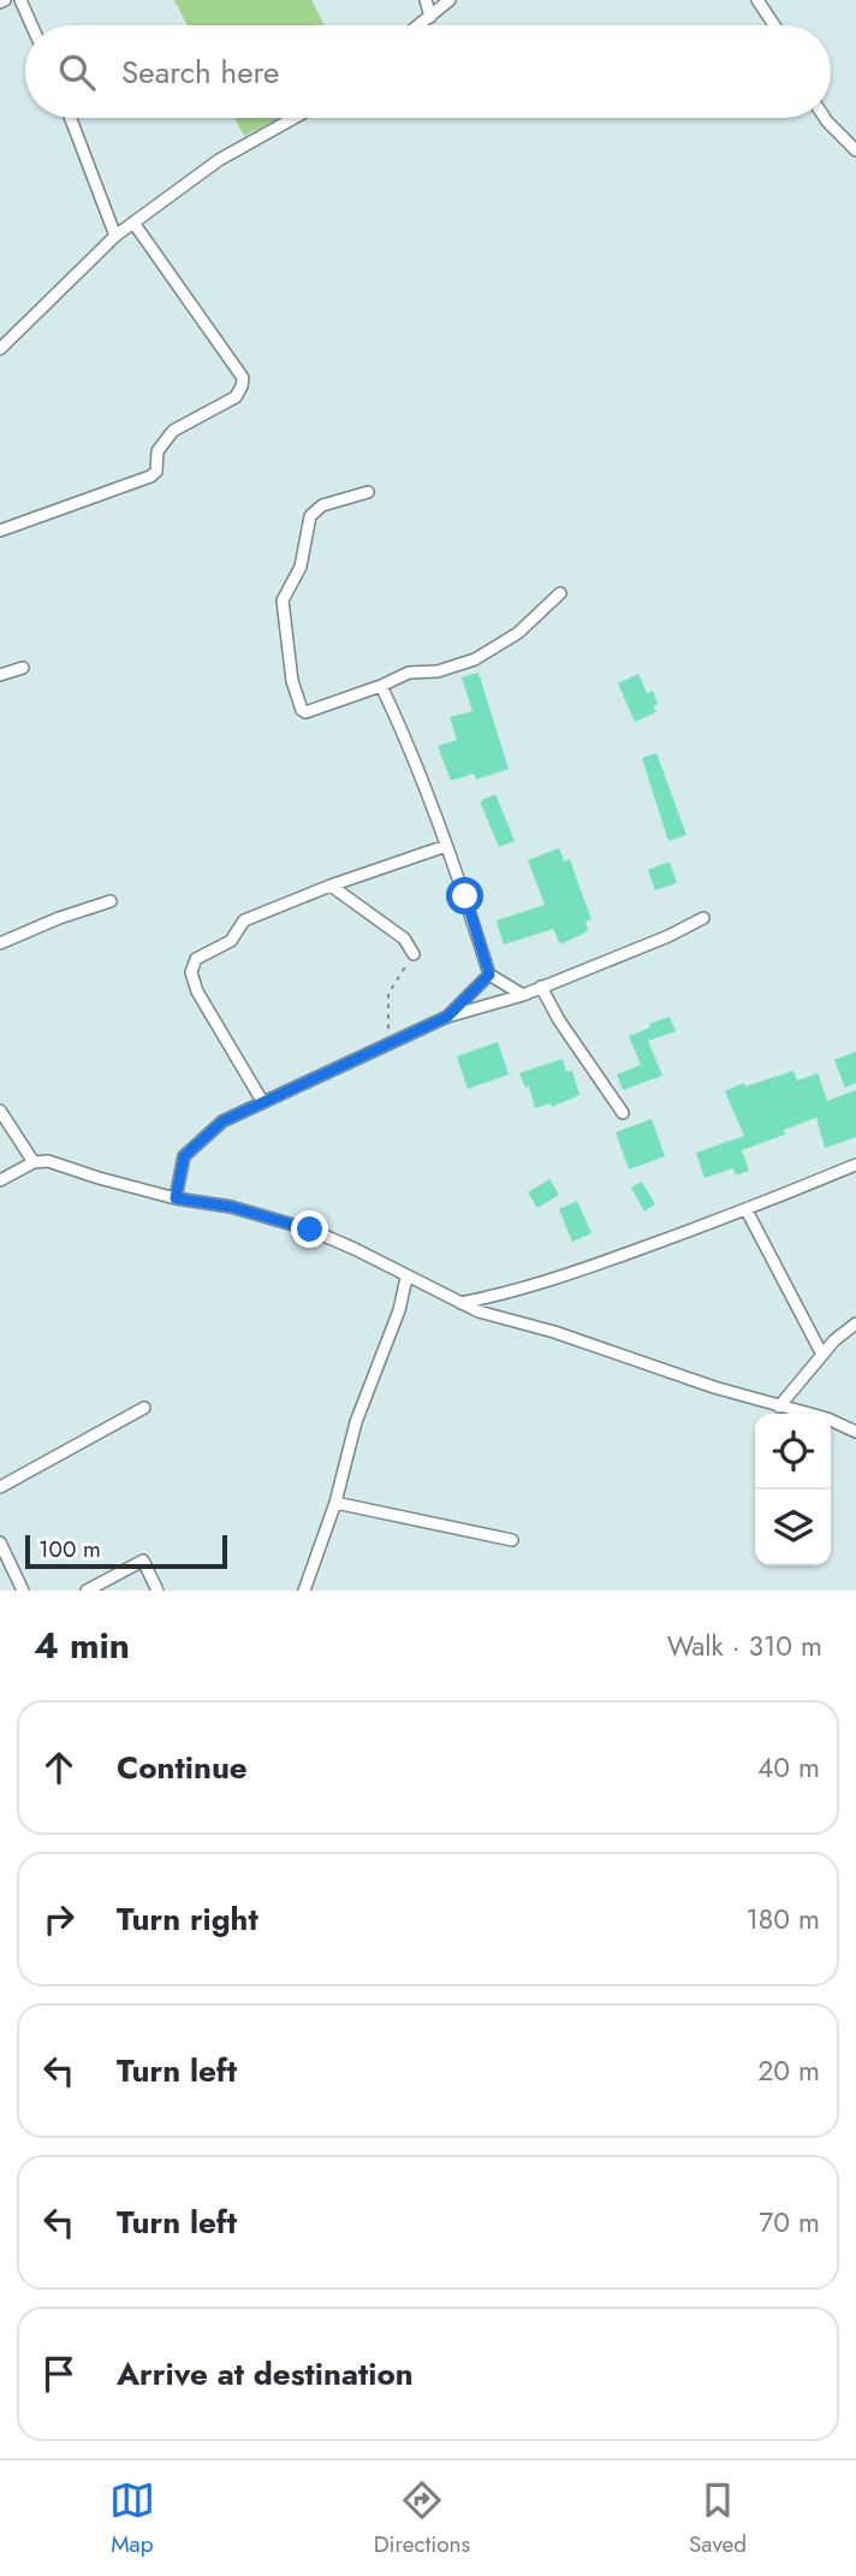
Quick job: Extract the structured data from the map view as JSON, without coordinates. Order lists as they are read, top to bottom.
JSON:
{
  "scale_bar": "100 m",
  "page": {
    "search": "Search here",
    "scale": "100 m",
    "heading": ["4 min", "Walk · 310 m"],
    "list": [
      ["Continue", "40 m"],
      ["Turn right", "180 m"],
      ["Turn left", "20 m"],
      ["Turn left", "70 m"],
      "Arrive at destination"
    ],
    "nav": ["Map", "Directions", "Saved"]
  }
}
